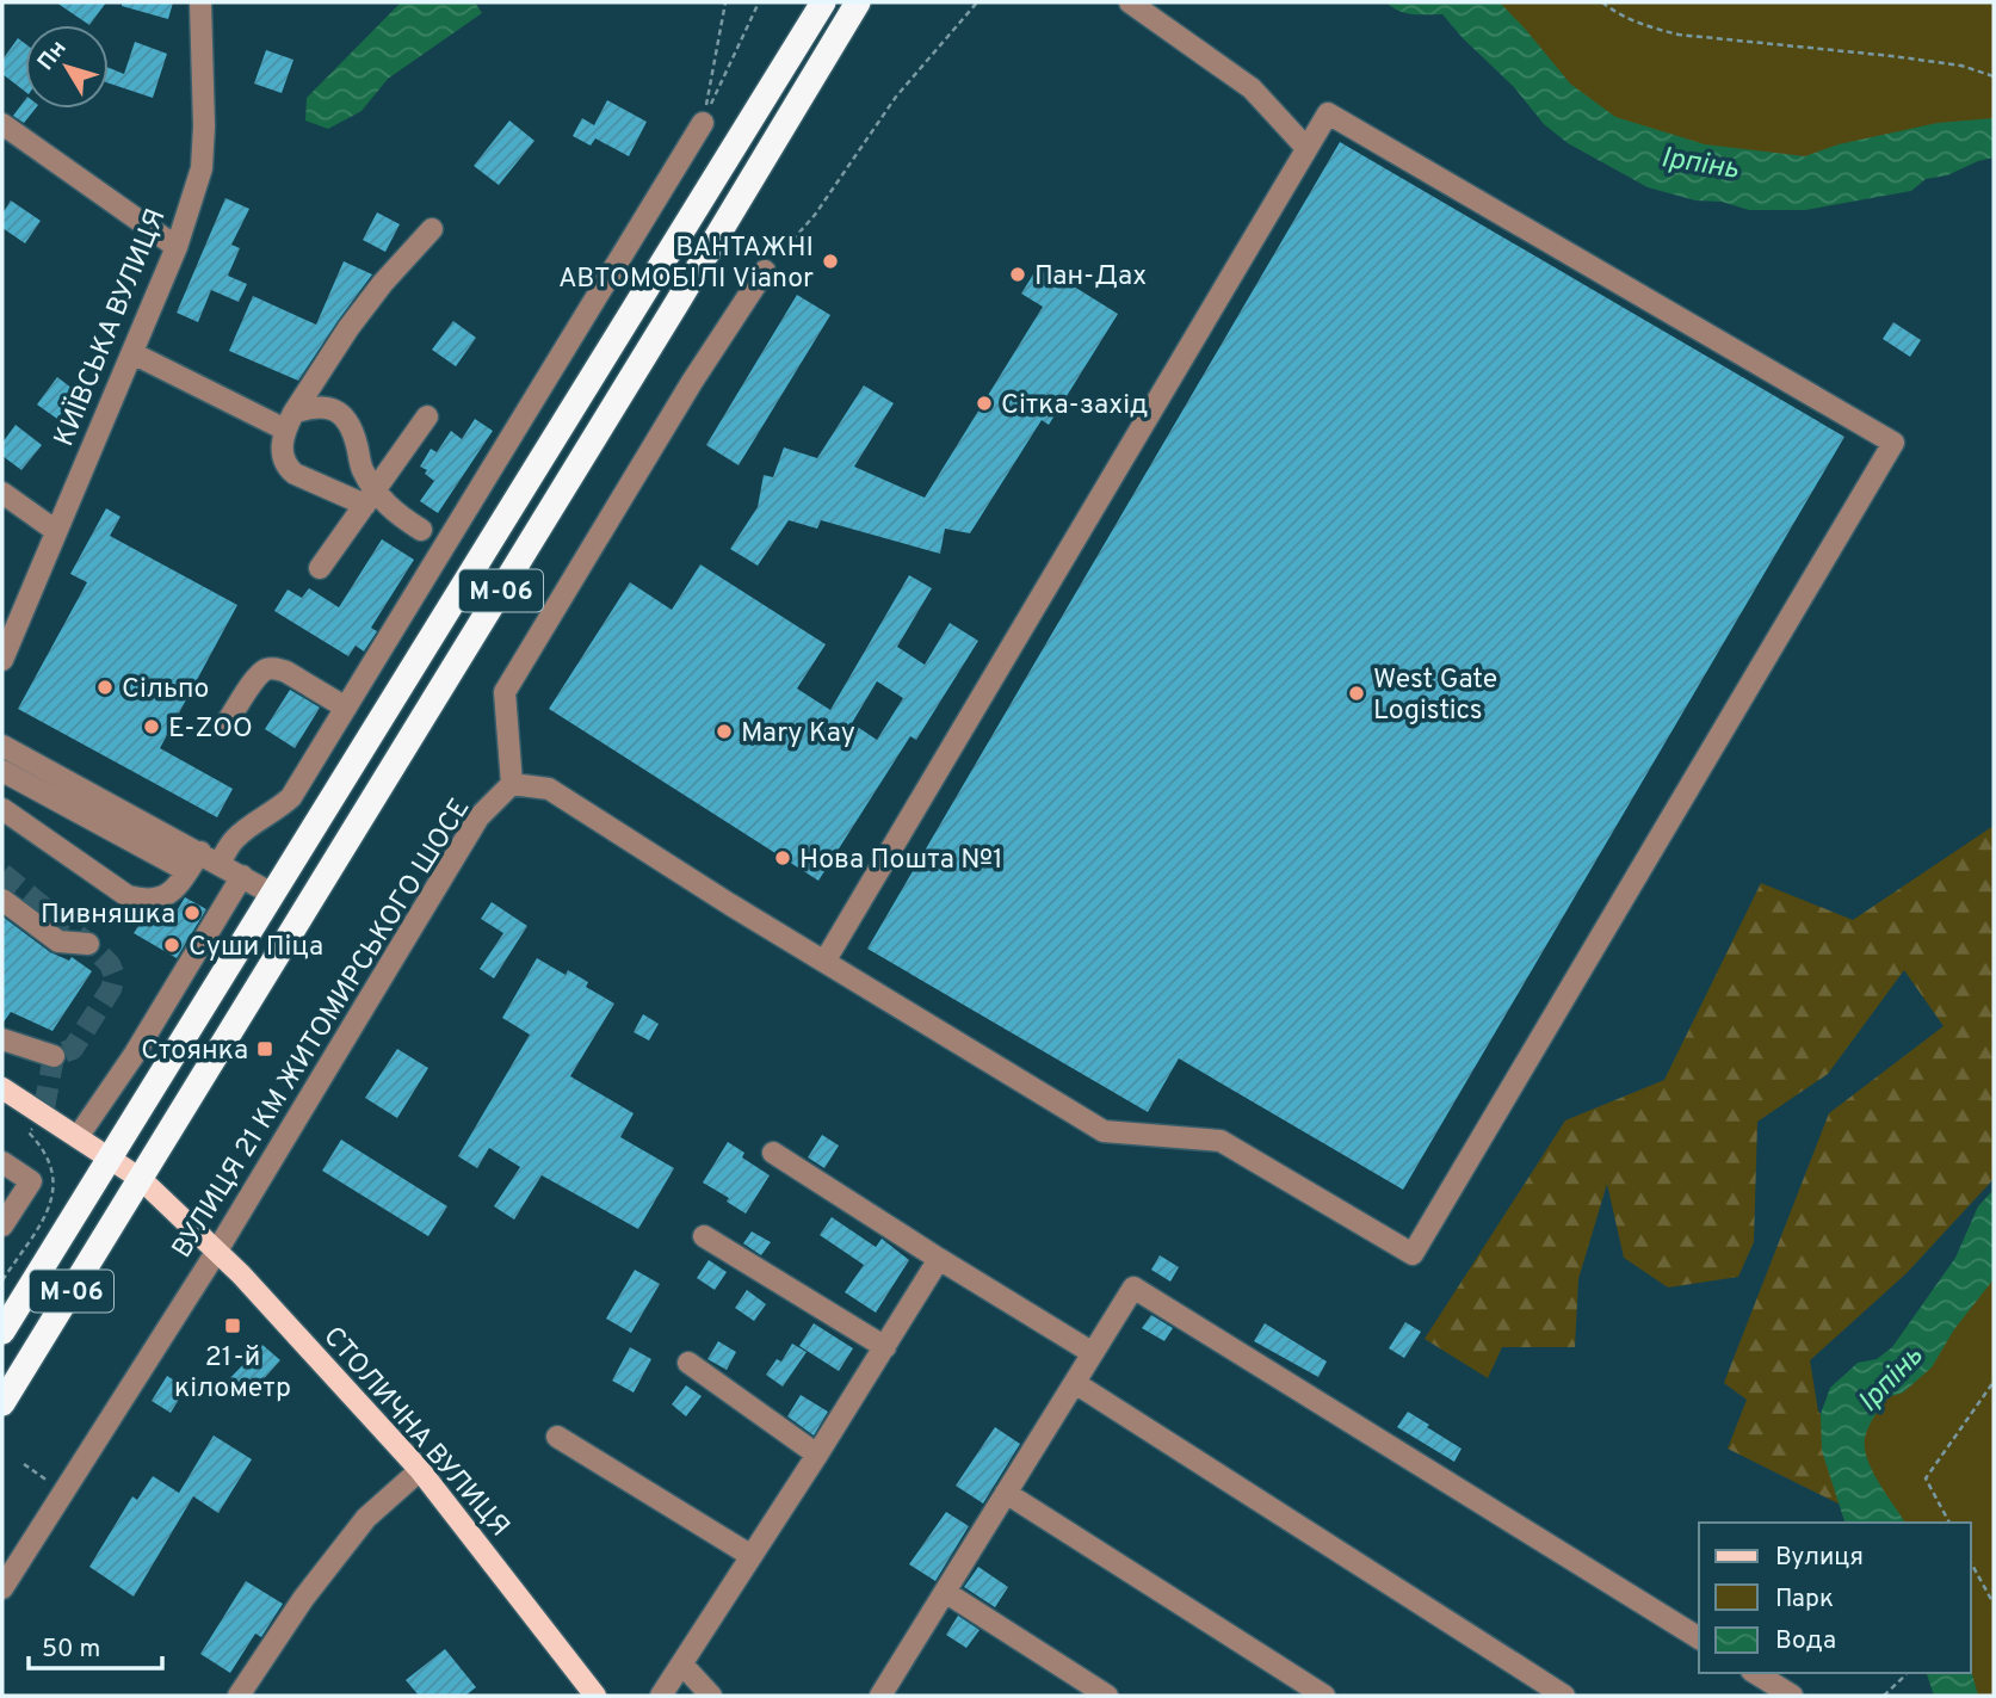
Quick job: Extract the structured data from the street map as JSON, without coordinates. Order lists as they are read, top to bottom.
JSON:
{
  "streets": {
    "highway": ["М-06"],
    "main road": ["СТОЛИЧНА ВУЛИЦЯ"],
    "street": ["КИЇВСЬКА ВУЛИЦЯ", "ВУЛИЦЯ 21 КМ ЖИТОМИРСЬКОГО ШОСЕ"]
  },
  "crossings": [
    ["М-06", "СТОЛИЧНА ВУЛИЦЯ"],
    ["ВУЛИЦЯ 21 КМ ЖИТОМИРСЬКОГО ШОСЕ", "СТОЛИЧНА ВУЛИЦЯ"]
  ],
  "water": ["Ірпінь"],
  "places": {
    "other": [
      "ВАНТАЖНІ АВТОМОБІЛІ Vianor",
      "Пан-Дах",
      "Сітка-захід",
      "Сільпо",
      "West Gate Logistics",
      "E-ZOO",
      "Mary Kay",
      "Нова Пошта №1",
      "Пивняшка",
      "Суши Піца"
    ],
    "transit": ["Стоянка", "21-й кілометр"]
  },
  "legend": ["Вулиця", "Парк", "Вода"],
  "scale_bar": "50 m",
  "north": "top left"
}
